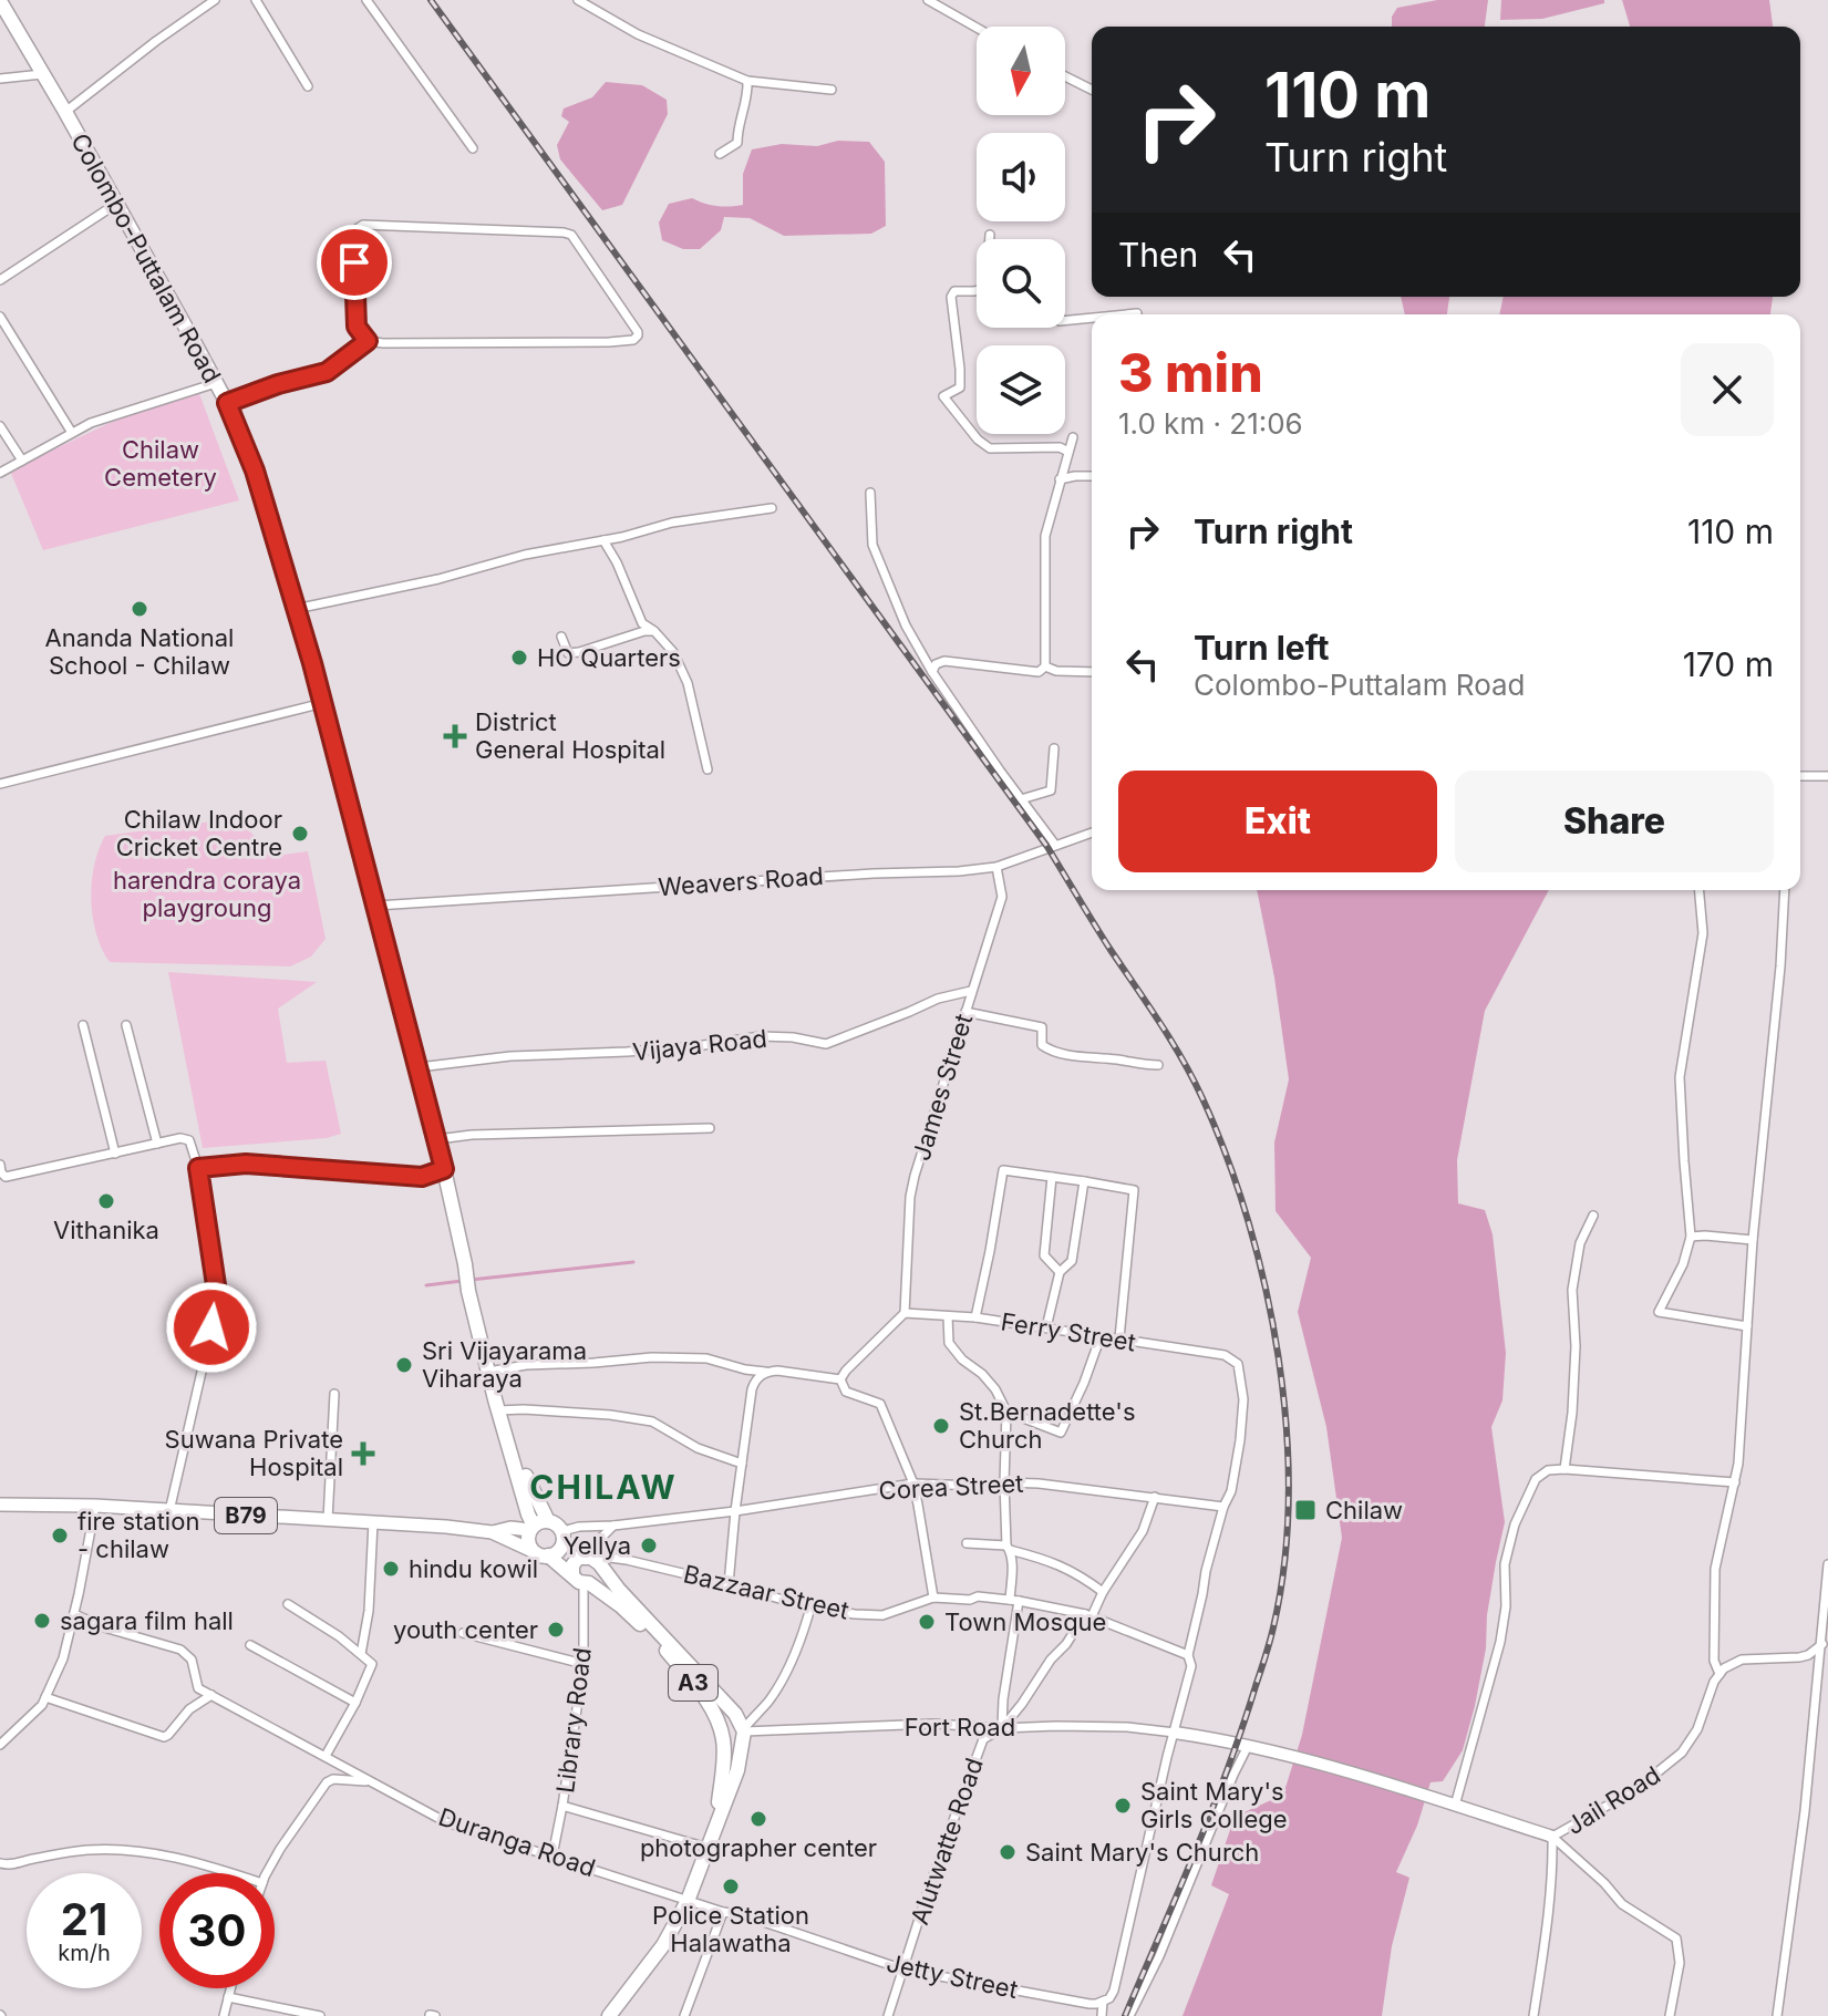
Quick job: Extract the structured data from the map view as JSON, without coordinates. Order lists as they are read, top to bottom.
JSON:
{
  "streets": {
    "highway": ["Colombo-Puttalam Road", "A3"],
    "main road": ["B79"],
    "street": [
      "Weavers Road",
      "Vijaya Road",
      "James Street",
      "Ferry Street",
      "Corea Street",
      "Bazzaar Street",
      "Library Road",
      "Fort Road",
      "Jail Road",
      "Alutwatte Road",
      "Duranga Road",
      "Jetty Street"
    ]
  },
  "crossings": [
    ["Colombo-Puttalam Road", "Weavers Road"],
    ["Colombo-Puttalam Road", "Vijaya Road"],
    ["Colombo-Puttalam Road", "Corea Street"],
    ["Colombo-Puttalam Road", "B79"],
    ["Colombo-Puttalam Road", "A3"],
    ["Weavers Road", "James Street"],
    ["Vijaya Road", "James Street"],
    ["James Street", "Ferry Street"],
    ["Ferry Street", "Corea Street"],
    ["Ferry Street", "Bazzaar Street"],
    ["Ferry Street", "Fort Road"],
    ["Corea Street", "B79"],
    ["Corea Street", "A3"],
    ["Corea Street", "Alutwatte Road"],
    ["B79", "A3"],
    ["Bazzaar Street", "A3"],
    ["Bazzaar Street", "Library Road"],
    ["Bazzaar Street", "Alutwatte Road"],
    ["A3", "Library Road"],
    ["A3", "Fort Road"],
    ["A3", "Duranga Road"],
    ["A3", "Jetty Street"],
    ["Library Road", "Duranga Road"],
    ["Fort Road", "Alutwatte Road"],
    ["Alutwatte Road", "Jetty Street"],
    ["Duranga Road", "Jetty Street"]
  ],
  "districts": ["CHILAW"],
  "parks": ["Chilaw Cemetery", "harendra coraya playgroung"],
  "places": {
    "other": [
      "Ananda National School - Chilaw",
      "HO Quarters",
      "Chilaw Indoor Cricket Centre",
      "Vithanika",
      "Sri Vijayarama Viharaya",
      "St.Bernadette's Church",
      "fire station - chilaw",
      "Yellya",
      "hindu kowil",
      "sagara film hall",
      "Town Mosque",
      "youth center",
      "Saint Mary's Girls College",
      "photographer center",
      "Saint Mary's Church",
      "Police Station Halawatha"
    ],
    "health": ["District General Hospital", "Suwana Private Hospital"],
    "transit": ["Chilaw"]
  },
  "north": "bottom",
  "page": {
    "turn": ["110 m", "Turn right"],
    "then": "Then",
    "heading": ["3 min", "1.0 km · 21:06"],
    "list": [
      {
        "name": "Turn right",
        "value": "110 m"
      },
      {
        "name": "Turn left",
        "note": "Colombo-Puttalam Road",
        "value": "170 m"
      }
    ],
    "buttons": ["Exit", "Share"],
    "speed": "21 km/h",
    "limit": "30"
  }
}
